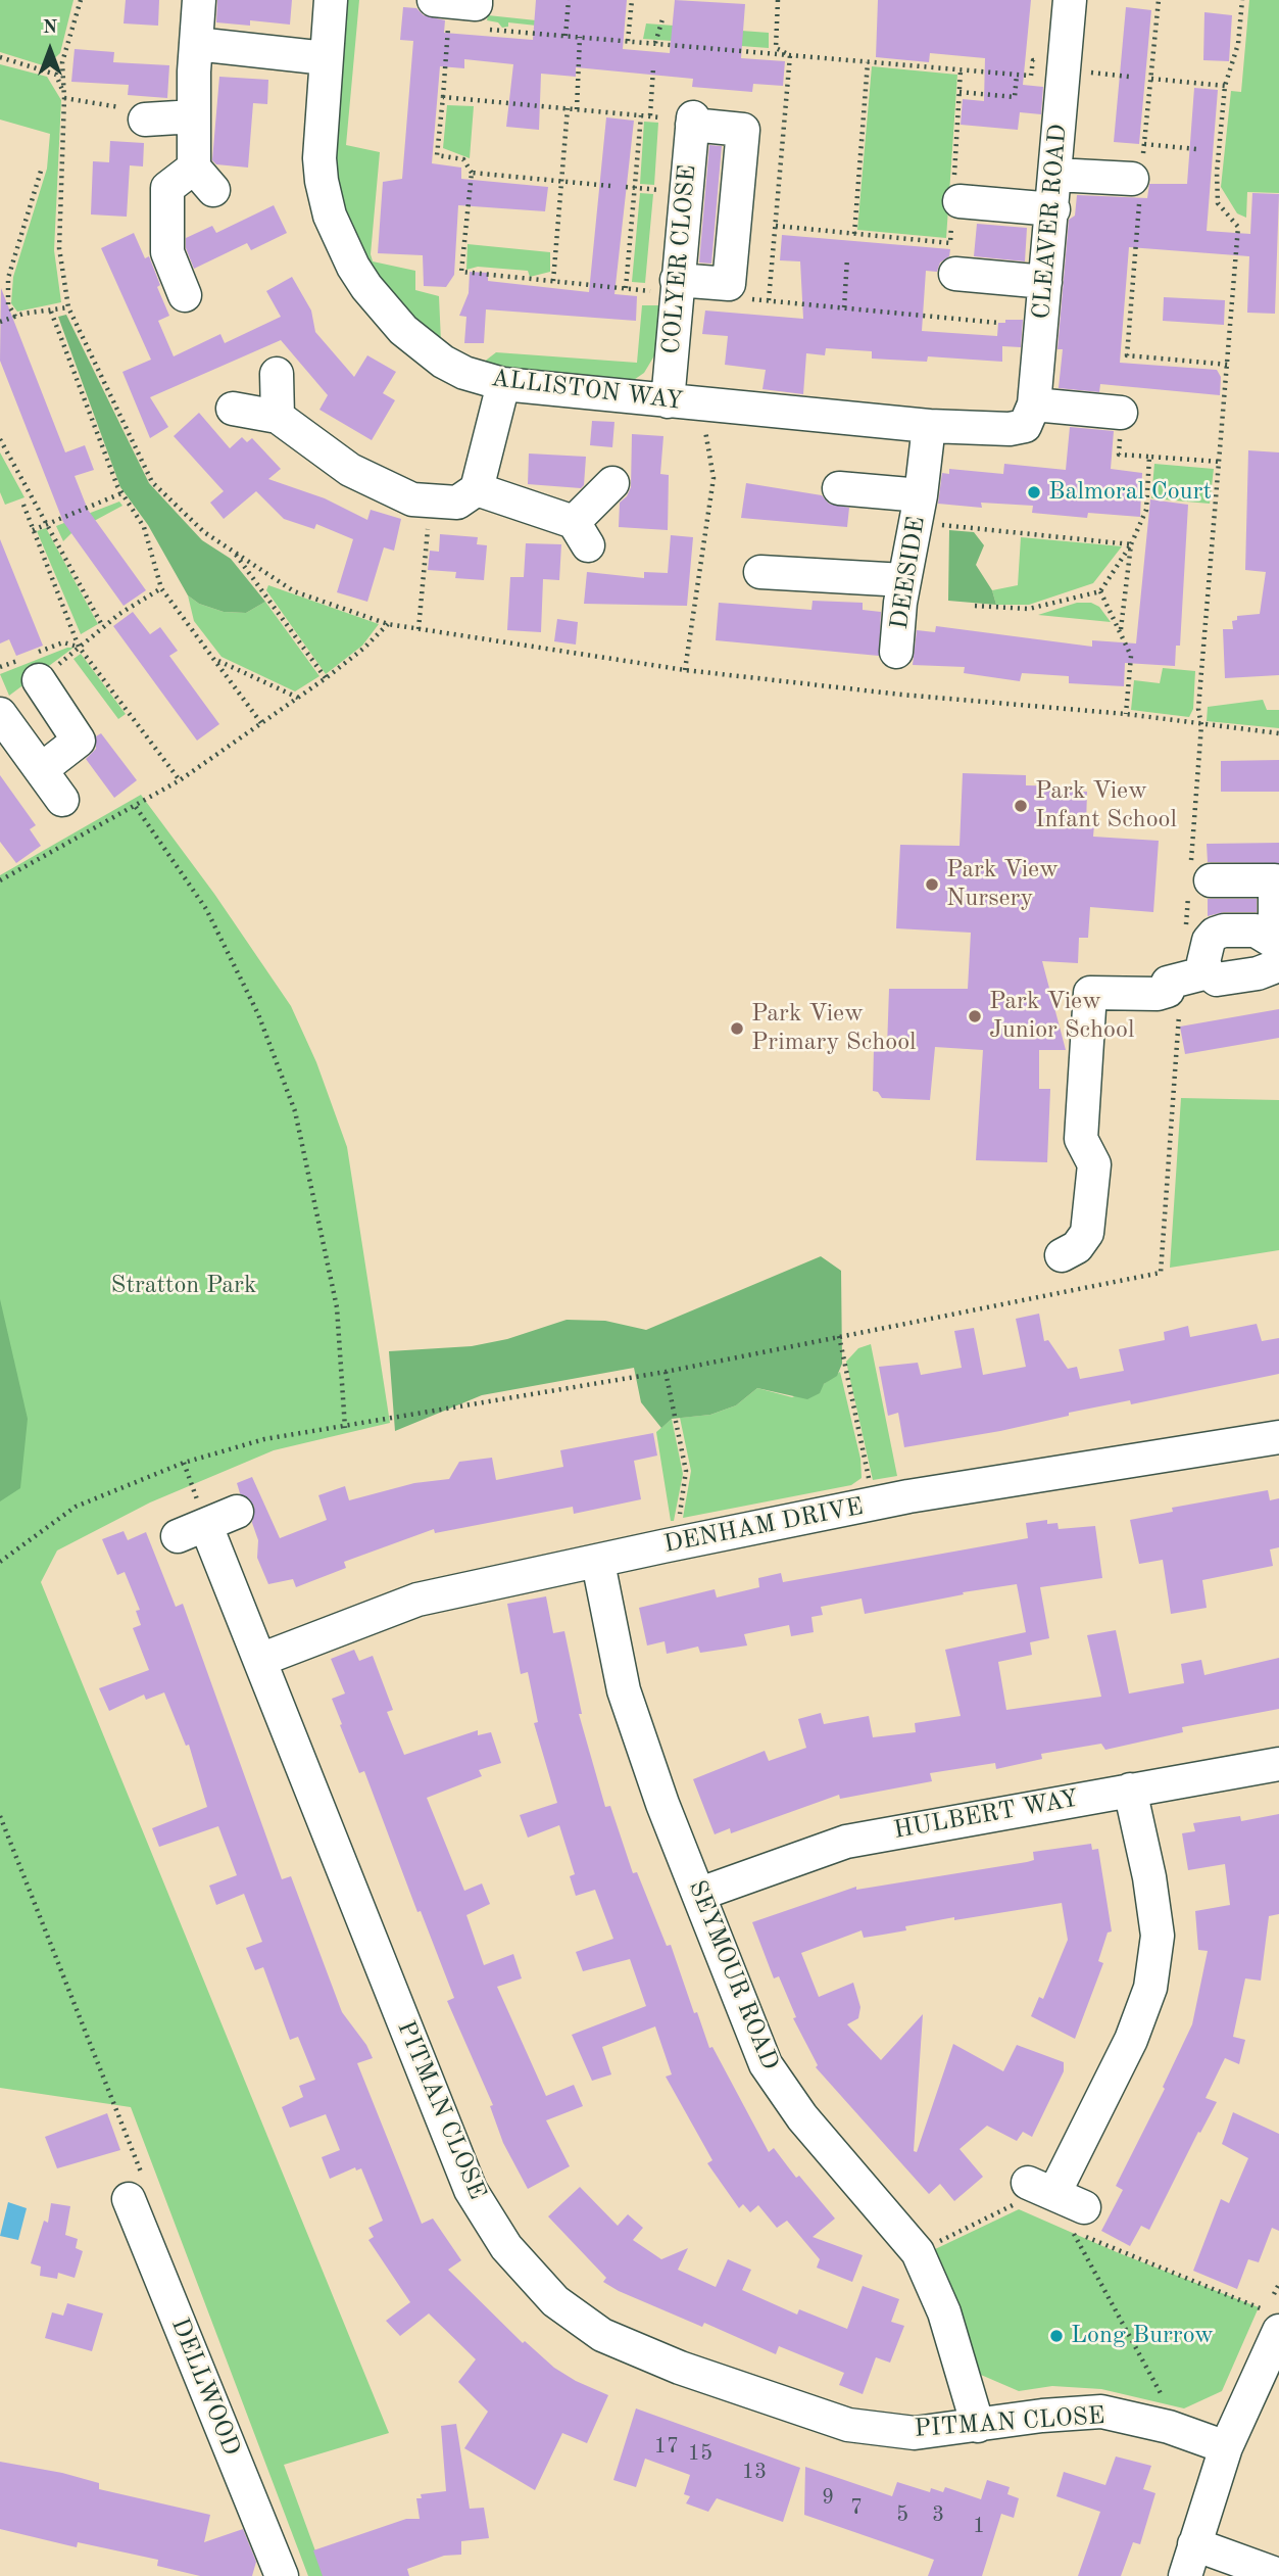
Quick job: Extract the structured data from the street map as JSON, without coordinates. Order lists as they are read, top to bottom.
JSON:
{
  "streets": {
    "street": [
      "CLEAVER ROAD",
      "COLYER CLOSE",
      "ALLISTON WAY",
      "DEESIDE",
      "DENHAM DRIVE",
      "HULBERT WAY",
      "SEYMOUR ROAD",
      "PITMAN CLOSE",
      "DELLWOOD"
    ]
  },
  "crossings": [
    ["CLEAVER ROAD", "ALLISTON WAY"],
    ["COLYER CLOSE", "ALLISTON WAY"],
    ["ALLISTON WAY", "DEESIDE"],
    ["DENHAM DRIVE", "SEYMOUR ROAD"],
    ["DENHAM DRIVE", "PITMAN CLOSE"],
    ["HULBERT WAY", "SEYMOUR ROAD"],
    ["SEYMOUR ROAD", "PITMAN CLOSE"]
  ],
  "parks": ["Stratton Park"],
  "places": [
    "Balmoral Court",
    "Park View Infant School",
    "Park View Nursery",
    "Park View Junior School",
    "Park View Primary School",
    "Long Burrow"
  ],
  "house_numbers": [
    "17",
    "15",
    "13",
    "9",
    "7",
    "5",
    "3",
    "1"
  ],
  "north": "top"
}
